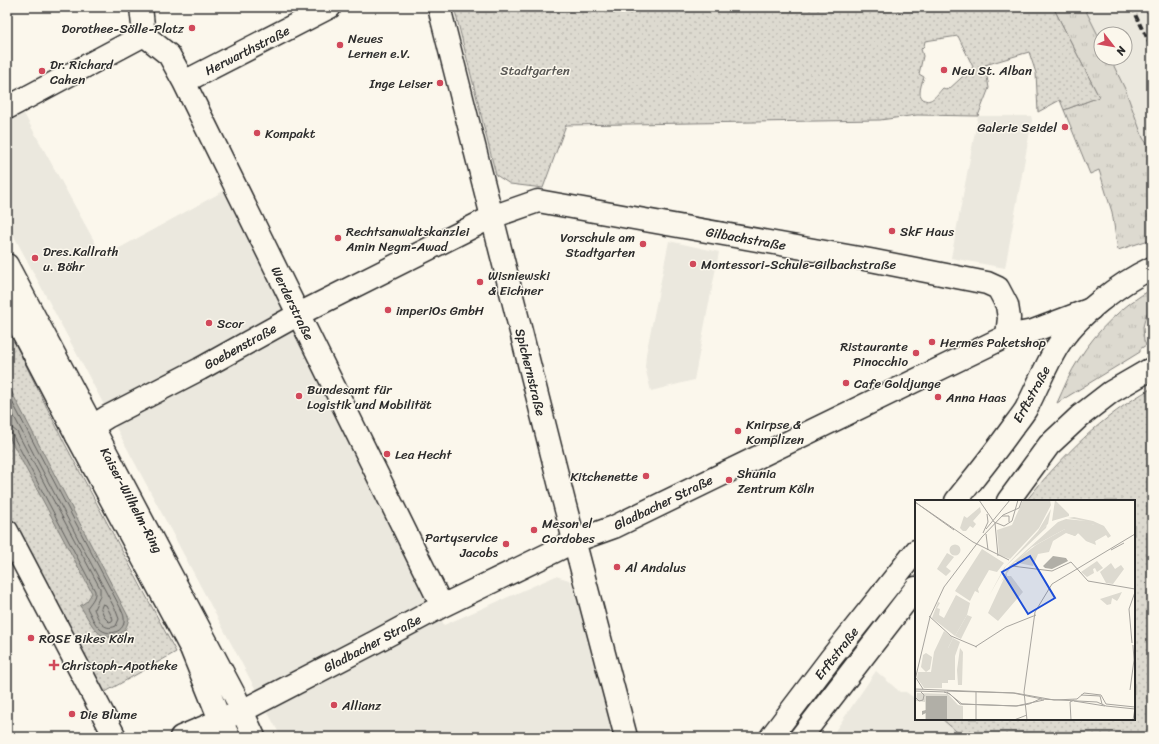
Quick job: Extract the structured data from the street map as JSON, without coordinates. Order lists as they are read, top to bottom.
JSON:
{
  "streets": {
    "street": [
      "Herwarthstraße",
      "Gilbachstraße",
      "Werderstraße",
      "Goebenstraße",
      "Spichernstraße",
      "Erftstraße",
      "Kaiser-Wilhelm-Ring",
      "Gladbacher Straße"
    ]
  },
  "crossings": [
    ["Herwarthstraße", "Werderstraße"],
    ["Gilbachstraße", "Goebenstraße"],
    ["Gilbachstraße", "Spichernstraße"],
    ["Gilbachstraße", "Gladbacher Straße"],
    ["Werderstraße", "Goebenstraße"],
    ["Werderstraße", "Gladbacher Straße"],
    ["Goebenstraße", "Spichernstraße"],
    ["Goebenstraße", "Kaiser-Wilhelm-Ring"],
    ["Spichernstraße", "Gladbacher Straße"],
    ["Erftstraße", "Gladbacher Straße"],
    ["Kaiser-Wilhelm-Ring", "Gladbacher Straße"]
  ],
  "parks": ["Stadtgarten"],
  "places": {
    "other": [
      "Dorothee-Sölle-Platz",
      "Neues Lernen e.V.",
      "Neu St. Alban",
      "Dr. Richard Cahen",
      "Inge Leiser",
      "Galerie Seidel",
      "Kompakt",
      "SkF Haus",
      "Rechtsanwaltskanzlei Amin Negm-Awad",
      "Vorschule am Stadtgarten",
      "Dres.Kallrath u. Böhr",
      "Montessori-Schule-Gilbachstraße",
      "Wisniewski & Eichner",
      "imperiOs GmbH",
      "Scor",
      "Hermes Paketshop",
      "Ristaurante Pinocchio",
      "Cafe Goldjunge",
      "Bundesamt für Logistik und Mobilität",
      "Anna Haas",
      "Knirpse & Komplizen",
      "Lea Hecht",
      "Kitchenette",
      "Shunia Zentrum Köln",
      "Meson el Cordobes",
      "Partyservice Jacobs",
      "Al Andalus",
      "ROSE Bikes Köln",
      "Allianz",
      "Die Blume"
    ],
    "health": ["Christoph-Apotheke"]
  },
  "north": "bottom right"
}
